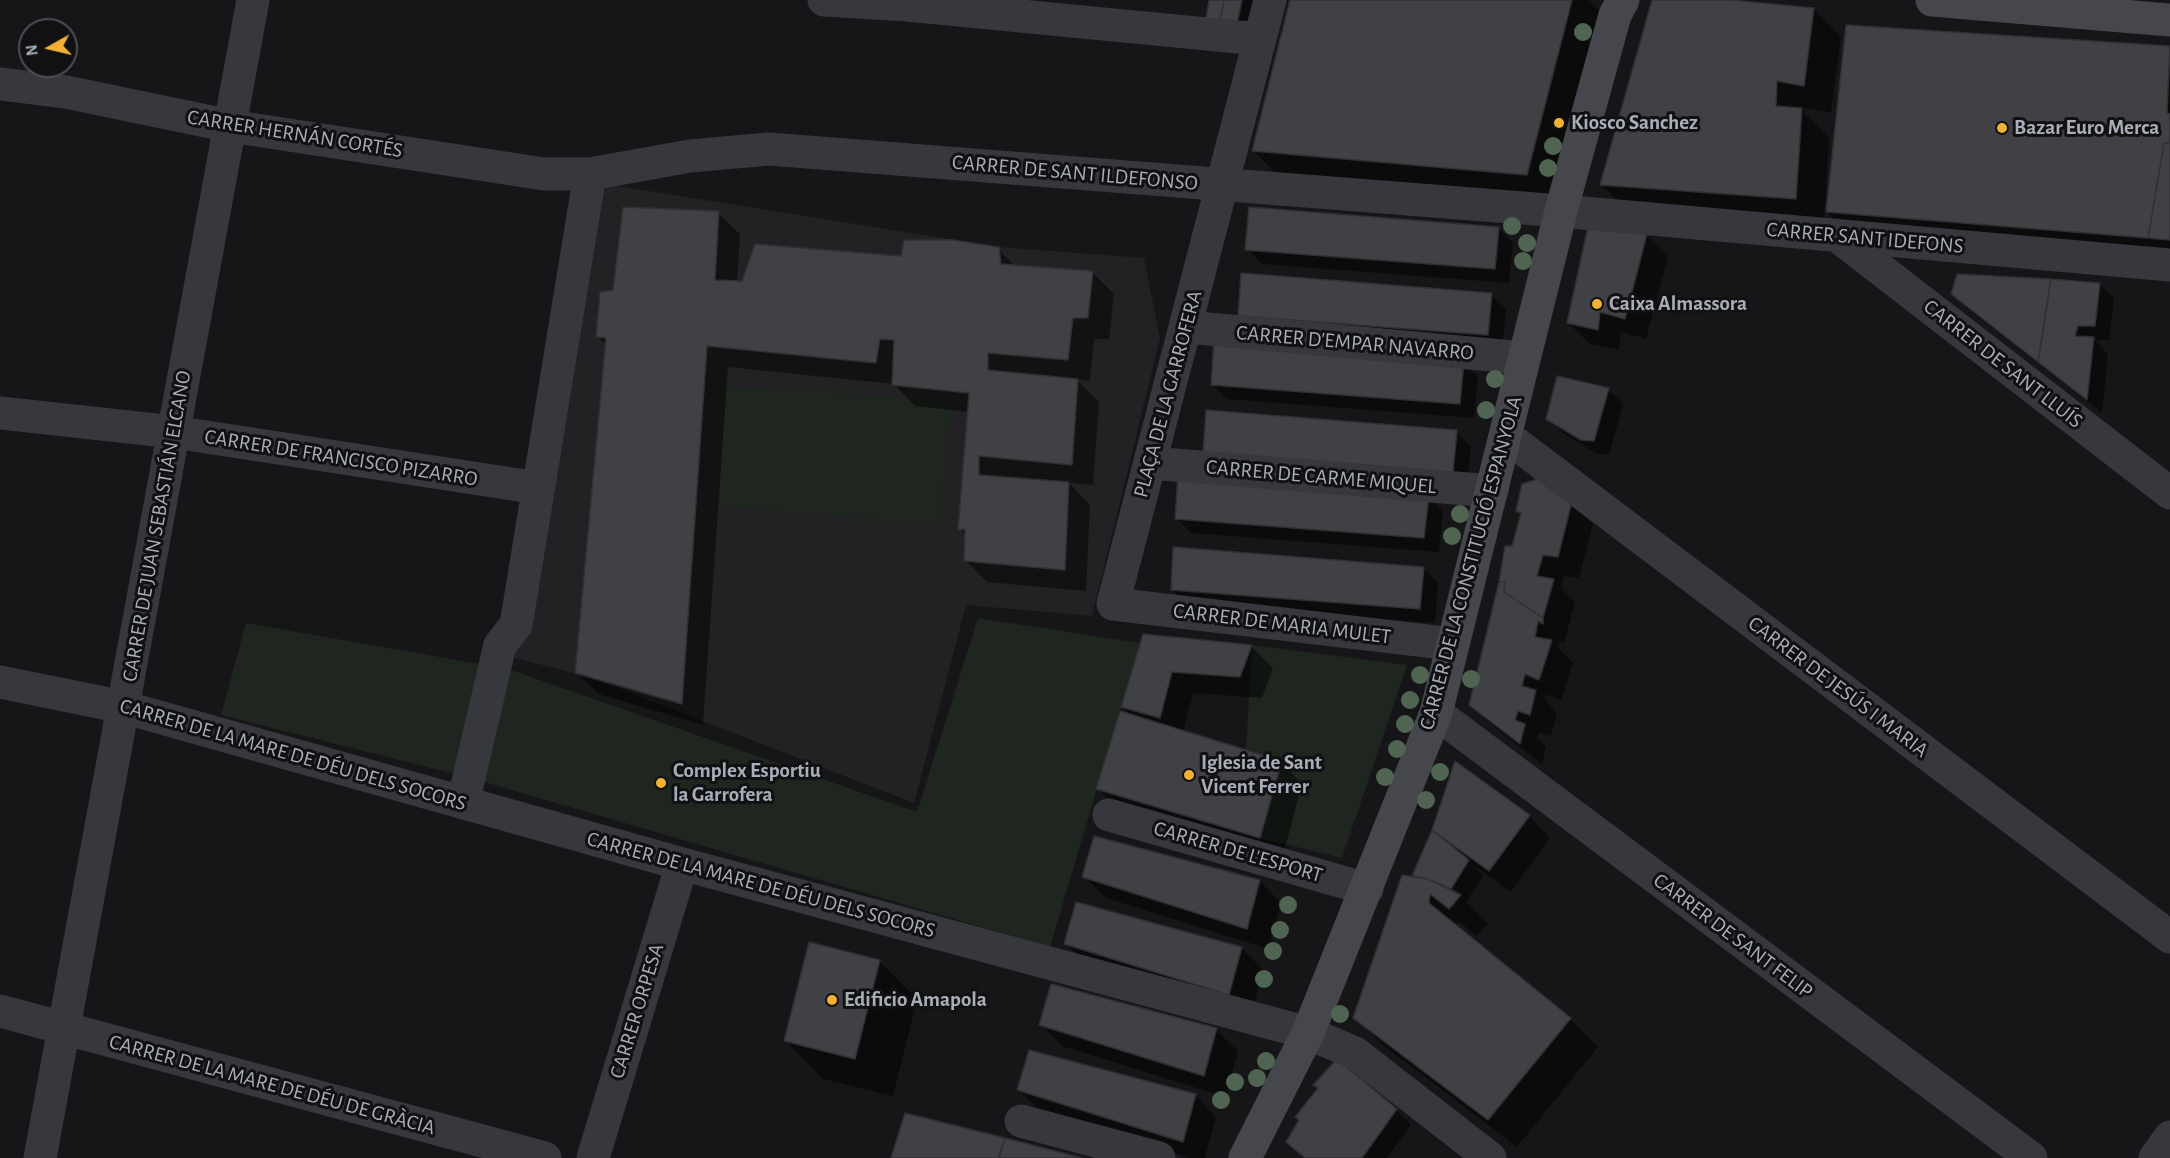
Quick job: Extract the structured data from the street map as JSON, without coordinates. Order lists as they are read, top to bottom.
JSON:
{
  "streets": {
    "street": [
      "CARRER HERNÁN CORTÉS",
      "CARRER DE SANT ILDEFONSO",
      "CARRER SANT IDEFONS",
      "CARRER D'EMPAR NAVARRO",
      "CARRER DE SANT LLUÍS",
      "PLAÇA DE LA GARROFERA",
      "CARRER DE FRANCISCO PIZARRO",
      "CARRER DE CARME MIQUEL",
      "CARRER DE JUAN SEBASTIÁN ELCANO",
      "CARRER DE LA CONSTITUCIÓ ESPANYOLA",
      "CARRER DE MARIA MULET",
      "CARRER DE JESÚS I MARIA",
      "CARRER DE LA MARE DE DÉU DELS SOCORS",
      "CARRER DE L'ESPORT",
      "CARRER DE SANT FELIP",
      "CARRER ORPESA",
      "CARRER DE LA MARE DE DÉU DE GRÀCIA"
    ]
  },
  "crossings": [
    ["CARRER HERNÁN CORTÉS", "CARRER DE SANT ILDEFONSO"],
    ["CARRER HERNÁN CORTÉS", "CARRER DE JUAN SEBASTIÁN ELCANO"],
    ["CARRER DE SANT ILDEFONSO", "CARRER SANT IDEFONS"],
    ["CARRER DE SANT ILDEFONSO", "PLAÇA DE LA GARROFERA"],
    ["CARRER DE SANT ILDEFONSO", "CARRER DE LA CONSTITUCIÓ ESPANYOLA"],
    ["CARRER SANT IDEFONS", "CARRER DE SANT LLUÍS"],
    ["CARRER SANT IDEFONS", "CARRER DE LA CONSTITUCIÓ ESPANYOLA"],
    ["CARRER D'EMPAR NAVARRO", "PLAÇA DE LA GARROFERA"],
    ["CARRER D'EMPAR NAVARRO", "CARRER DE LA CONSTITUCIÓ ESPANYOLA"],
    ["PLAÇA DE LA GARROFERA", "CARRER DE CARME MIQUEL"],
    ["PLAÇA DE LA GARROFERA", "CARRER DE MARIA MULET"],
    ["CARRER DE FRANCISCO PIZARRO", "CARRER DE JUAN SEBASTIÁN ELCANO"],
    ["CARRER DE CARME MIQUEL", "CARRER DE LA CONSTITUCIÓ ESPANYOLA"],
    ["CARRER DE JUAN SEBASTIÁN ELCANO", "CARRER DE LA MARE DE DÉU DELS SOCORS"],
    ["CARRER DE JUAN SEBASTIÁN ELCANO", "CARRER DE LA MARE DE DÉU DE GRÀCIA"],
    ["CARRER DE LA CONSTITUCIÓ ESPANYOLA", "CARRER DE MARIA MULET"],
    ["CARRER DE LA CONSTITUCIÓ ESPANYOLA", "CARRER DE JESÚS I MARIA"],
    ["CARRER DE LA CONSTITUCIÓ ESPANYOLA", "CARRER DE LA MARE DE DÉU DELS SOCORS"],
    ["CARRER DE LA CONSTITUCIÓ ESPANYOLA", "CARRER DE L'ESPORT"],
    ["CARRER DE LA CONSTITUCIÓ ESPANYOLA", "CARRER DE SANT FELIP"],
    ["CARRER DE LA MARE DE DÉU DELS SOCORS", "CARRER ORPESA"]
  ],
  "places": [
    "Kiosco Sanchez",
    "Bazar Euro Merca",
    "Caixa Almassora",
    "Iglesia de Sant Vicent Ferrer",
    "Complex Esportiu la Garrofera",
    "Edificio Amapola"
  ],
  "north": "left"
}
